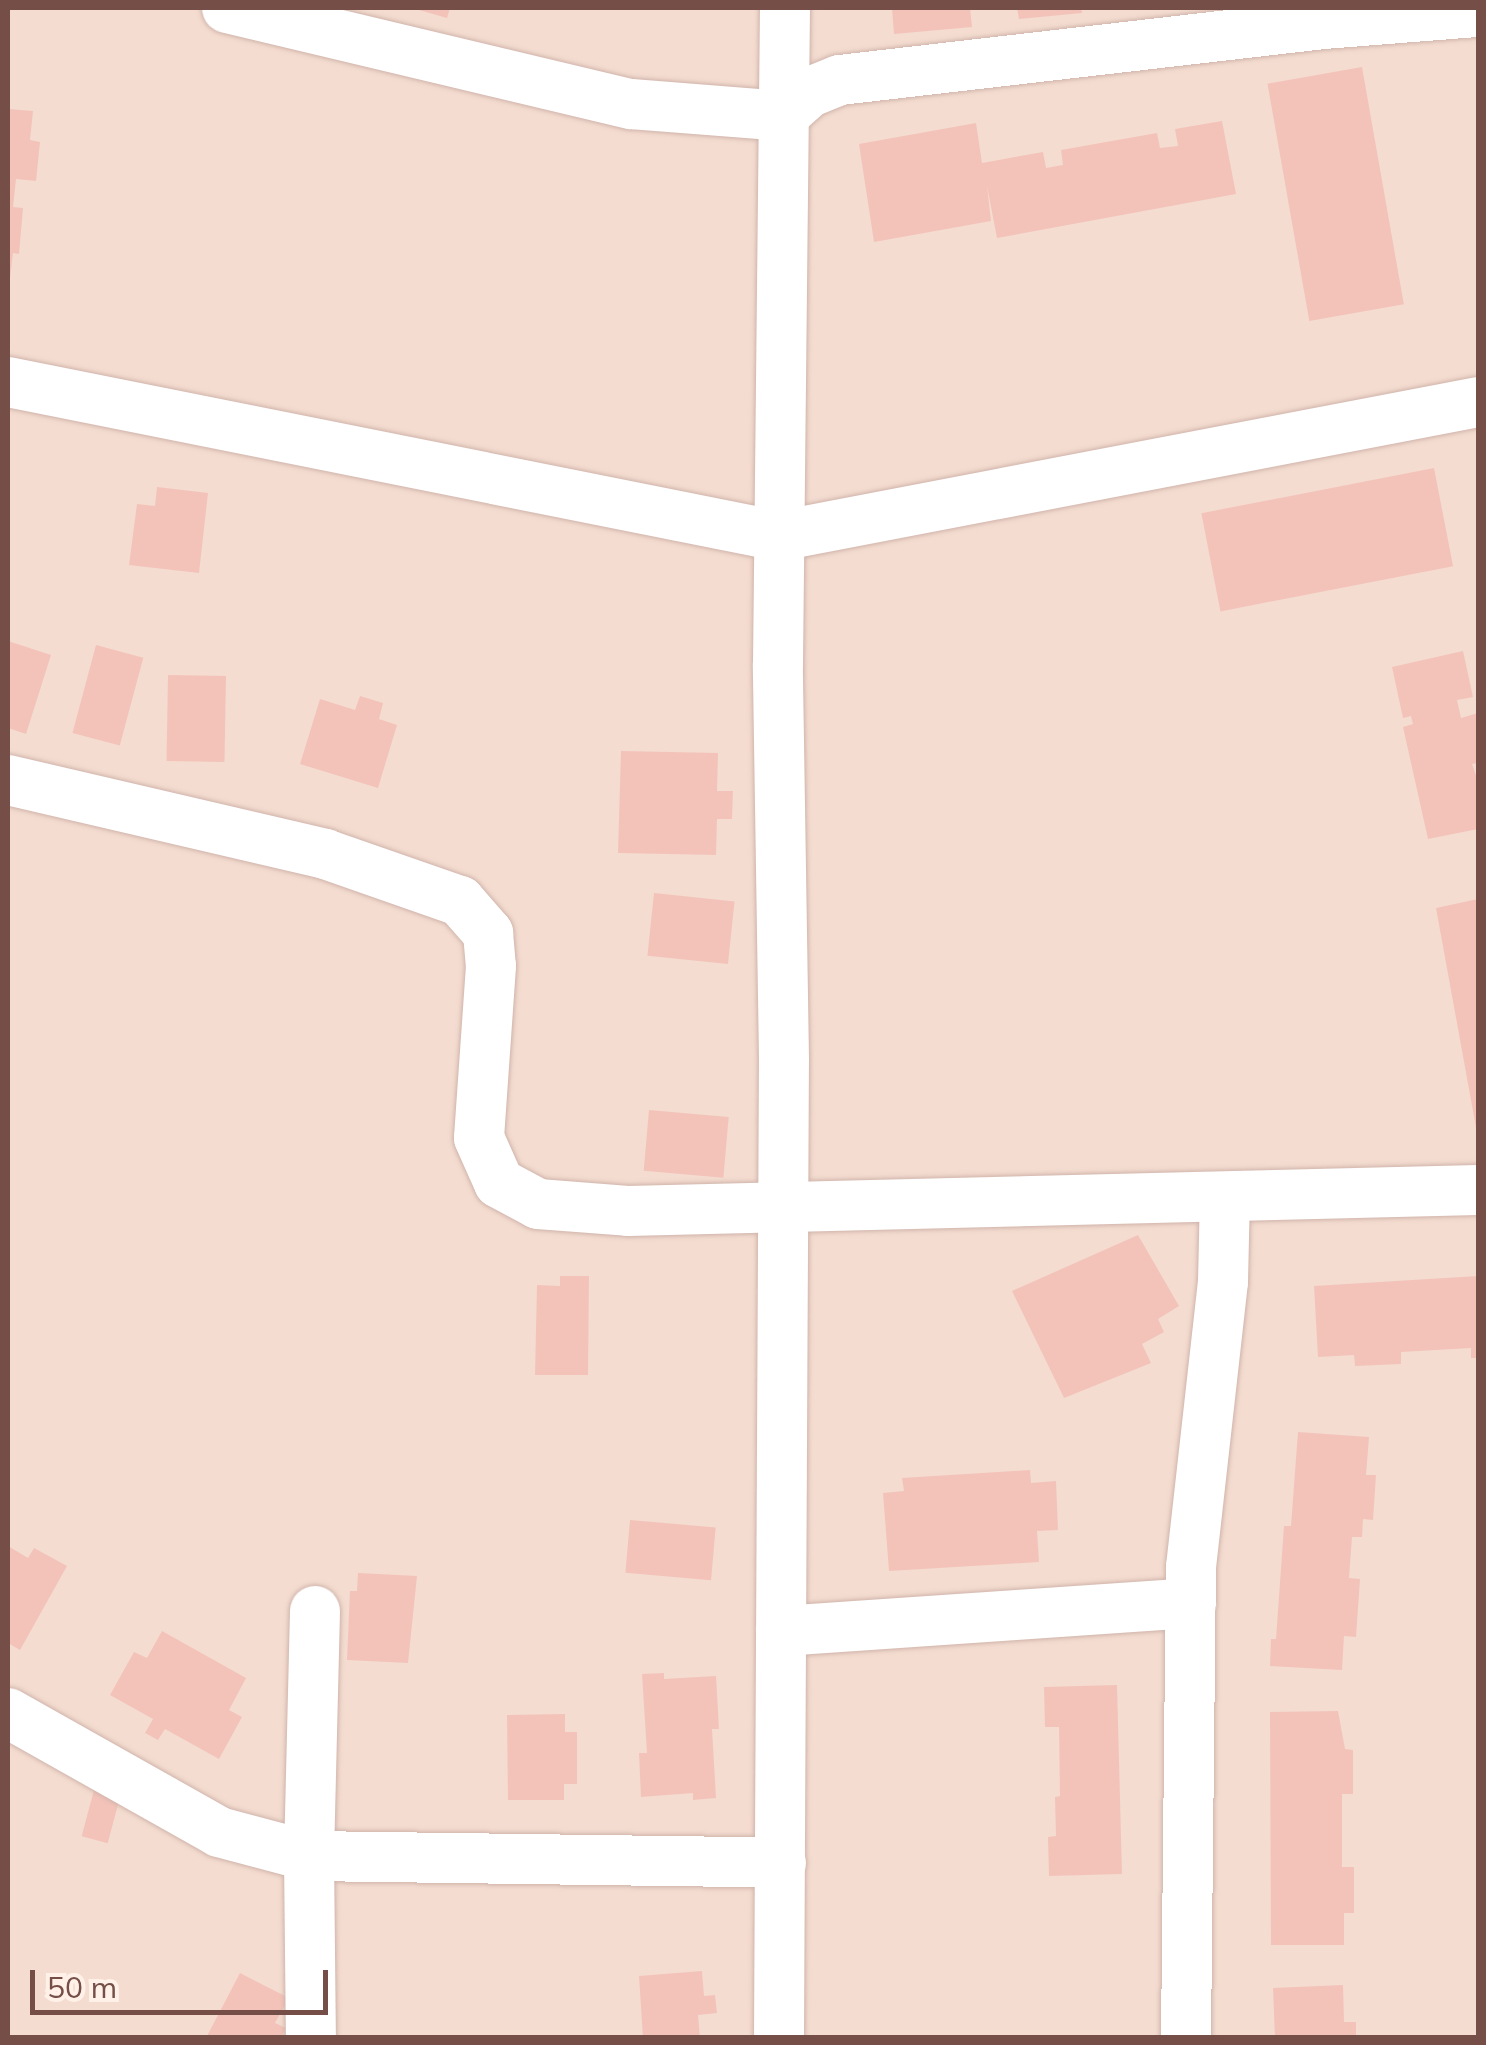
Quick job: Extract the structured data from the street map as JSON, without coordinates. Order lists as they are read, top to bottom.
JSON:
{
  "scale_bar": "50 m"
}
